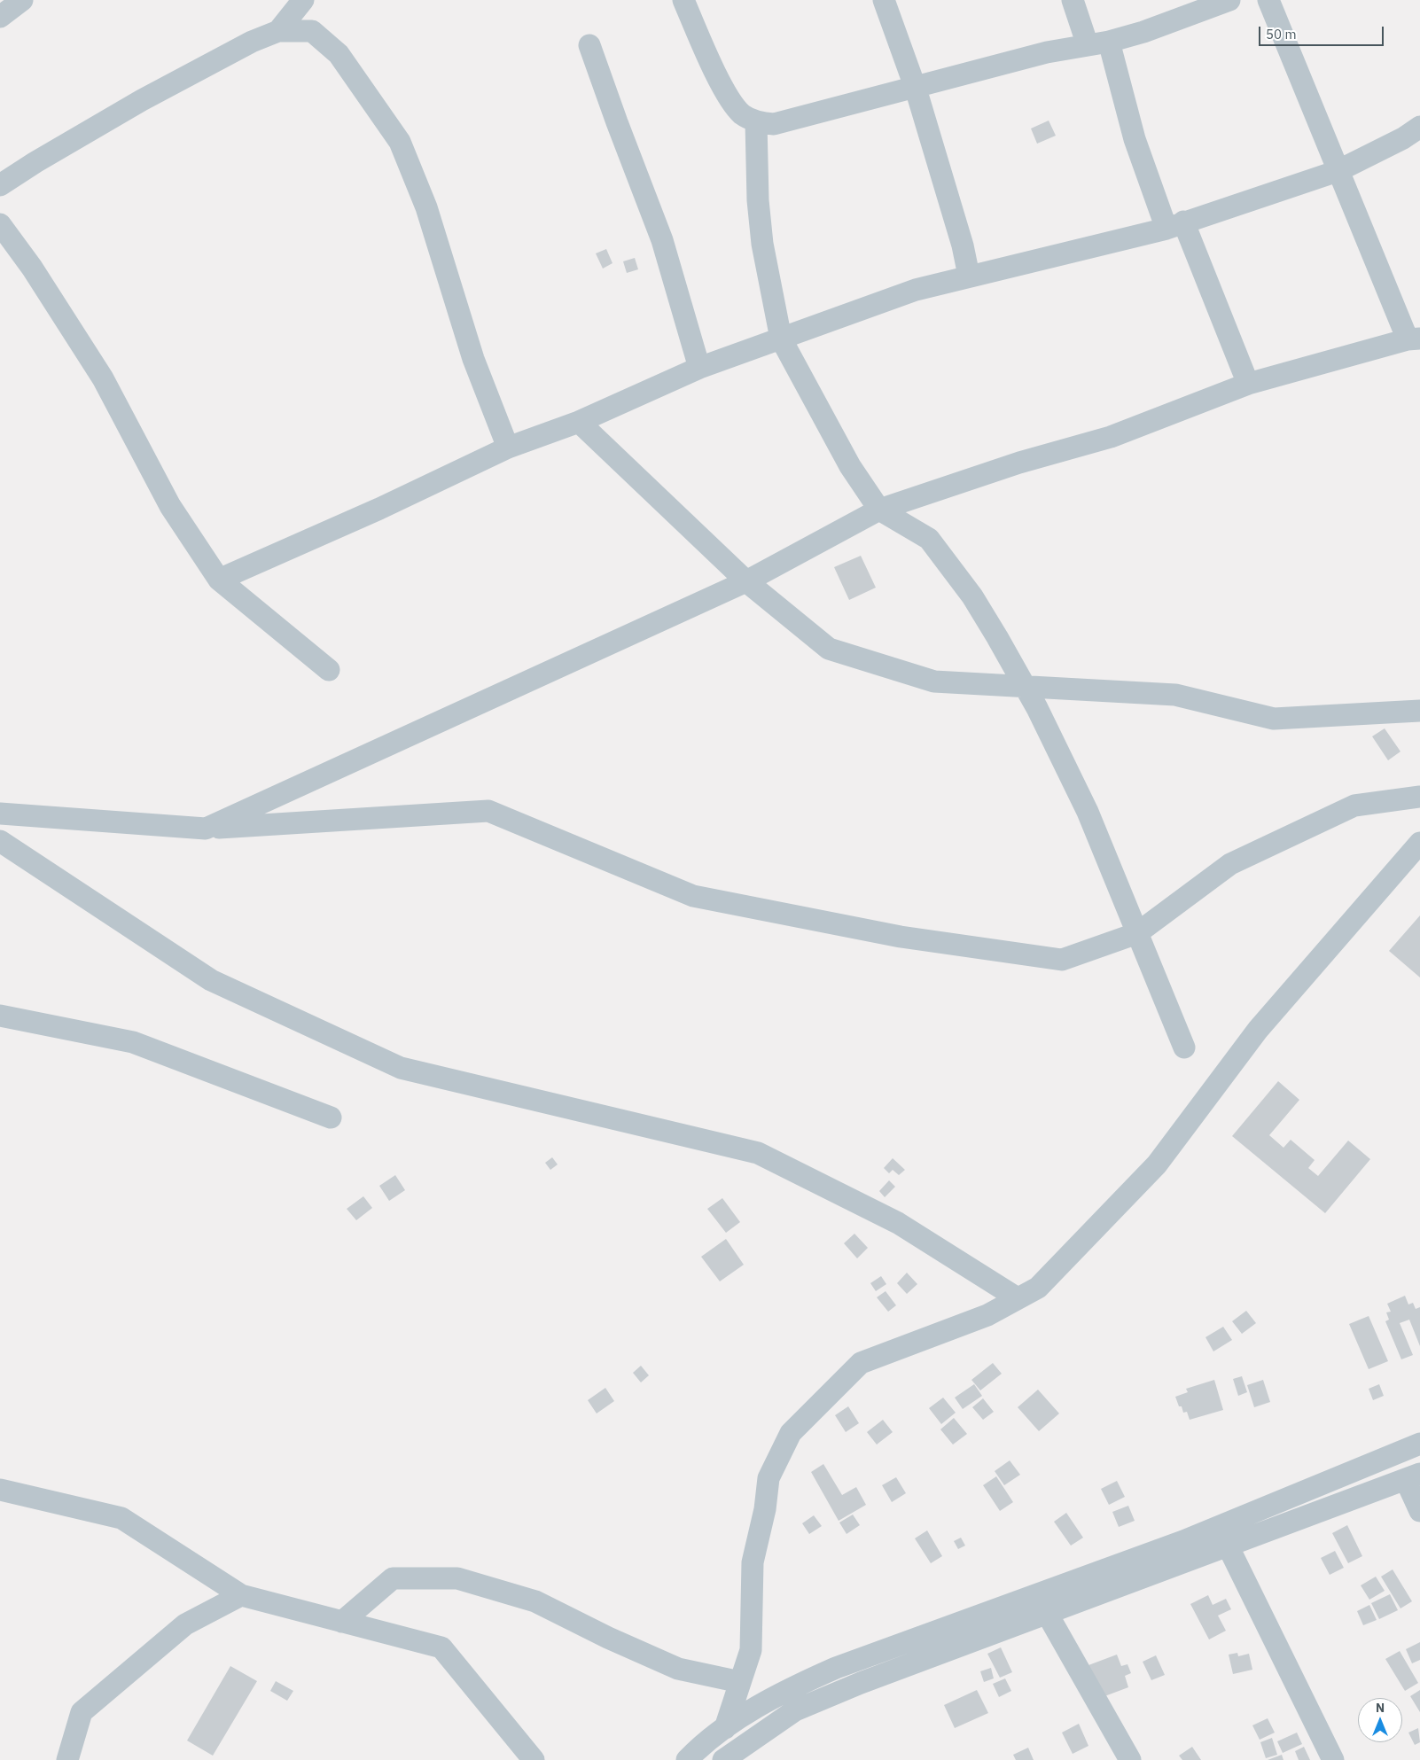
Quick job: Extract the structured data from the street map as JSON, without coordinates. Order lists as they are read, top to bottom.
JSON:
{
  "scale_bar": "50 m",
  "north": "top"
}
